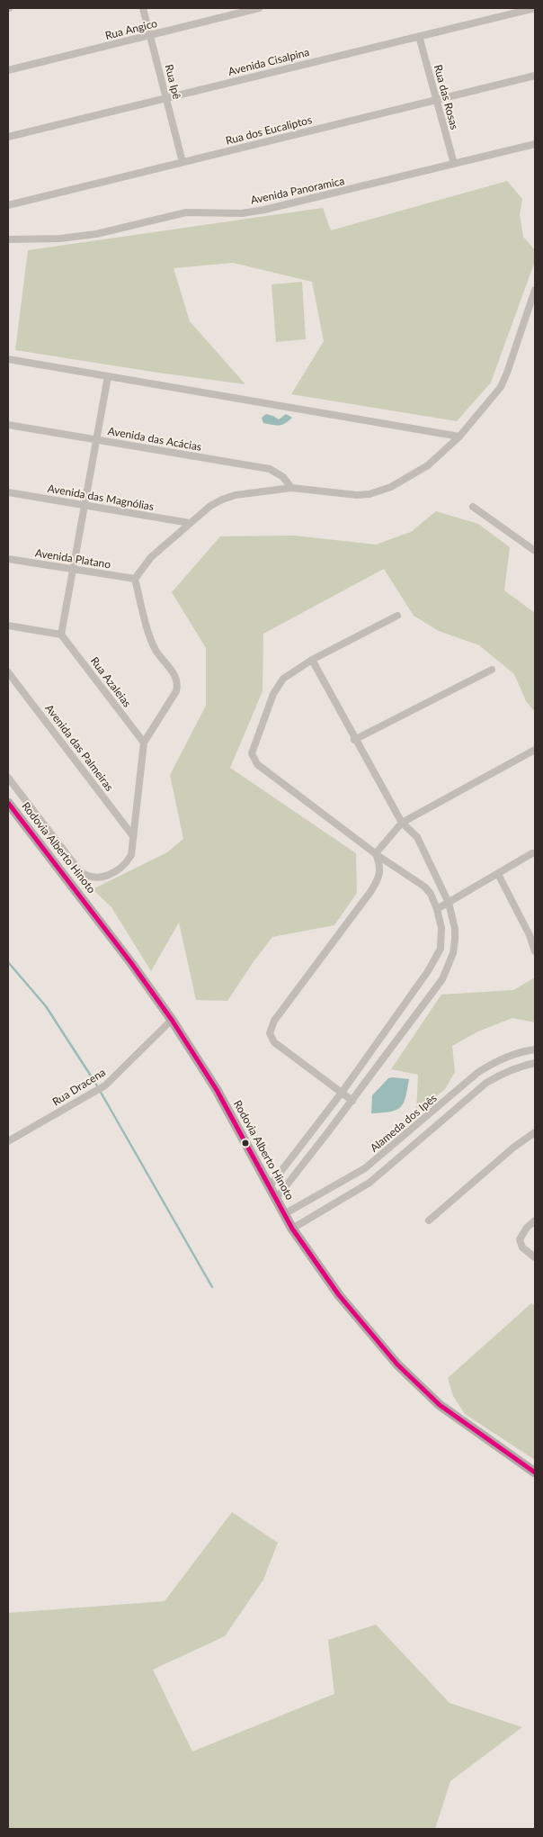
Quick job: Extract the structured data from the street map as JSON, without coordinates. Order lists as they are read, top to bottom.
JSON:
{
  "streets": {
    "main road": ["Rodovia Alberto Hinoto"],
    "street": [
      "Rua Angico",
      "Avenida Cisalpina",
      "Rua Ipê",
      "Rua das Rosas",
      "Rua dos Eucaliptos",
      "Avenida Panoramica",
      "Avenida das Acácias",
      "Avenida das Magnólias",
      "Avenida Platano",
      "Rua Azaleias",
      "Avenida das Palmeiras",
      "Rua Dracena",
      "Alameda dos Ipês"
    ]
  },
  "crossings": [
    ["Rua Angico", "Rua Ipê"],
    ["Avenida Cisalpina", "Rua Ipê"],
    ["Avenida Cisalpina", "Rua das Rosas"],
    ["Rua Ipê", "Rua dos Eucaliptos"],
    ["Rua das Rosas", "Rua dos Eucaliptos"],
    ["Rua das Rosas", "Avenida Panoramica"],
    ["Rodovia Alberto Hinoto", "Rua Dracena"],
    ["Rodovia Alberto Hinoto", "Alameda dos Ipês"]
  ]
}
